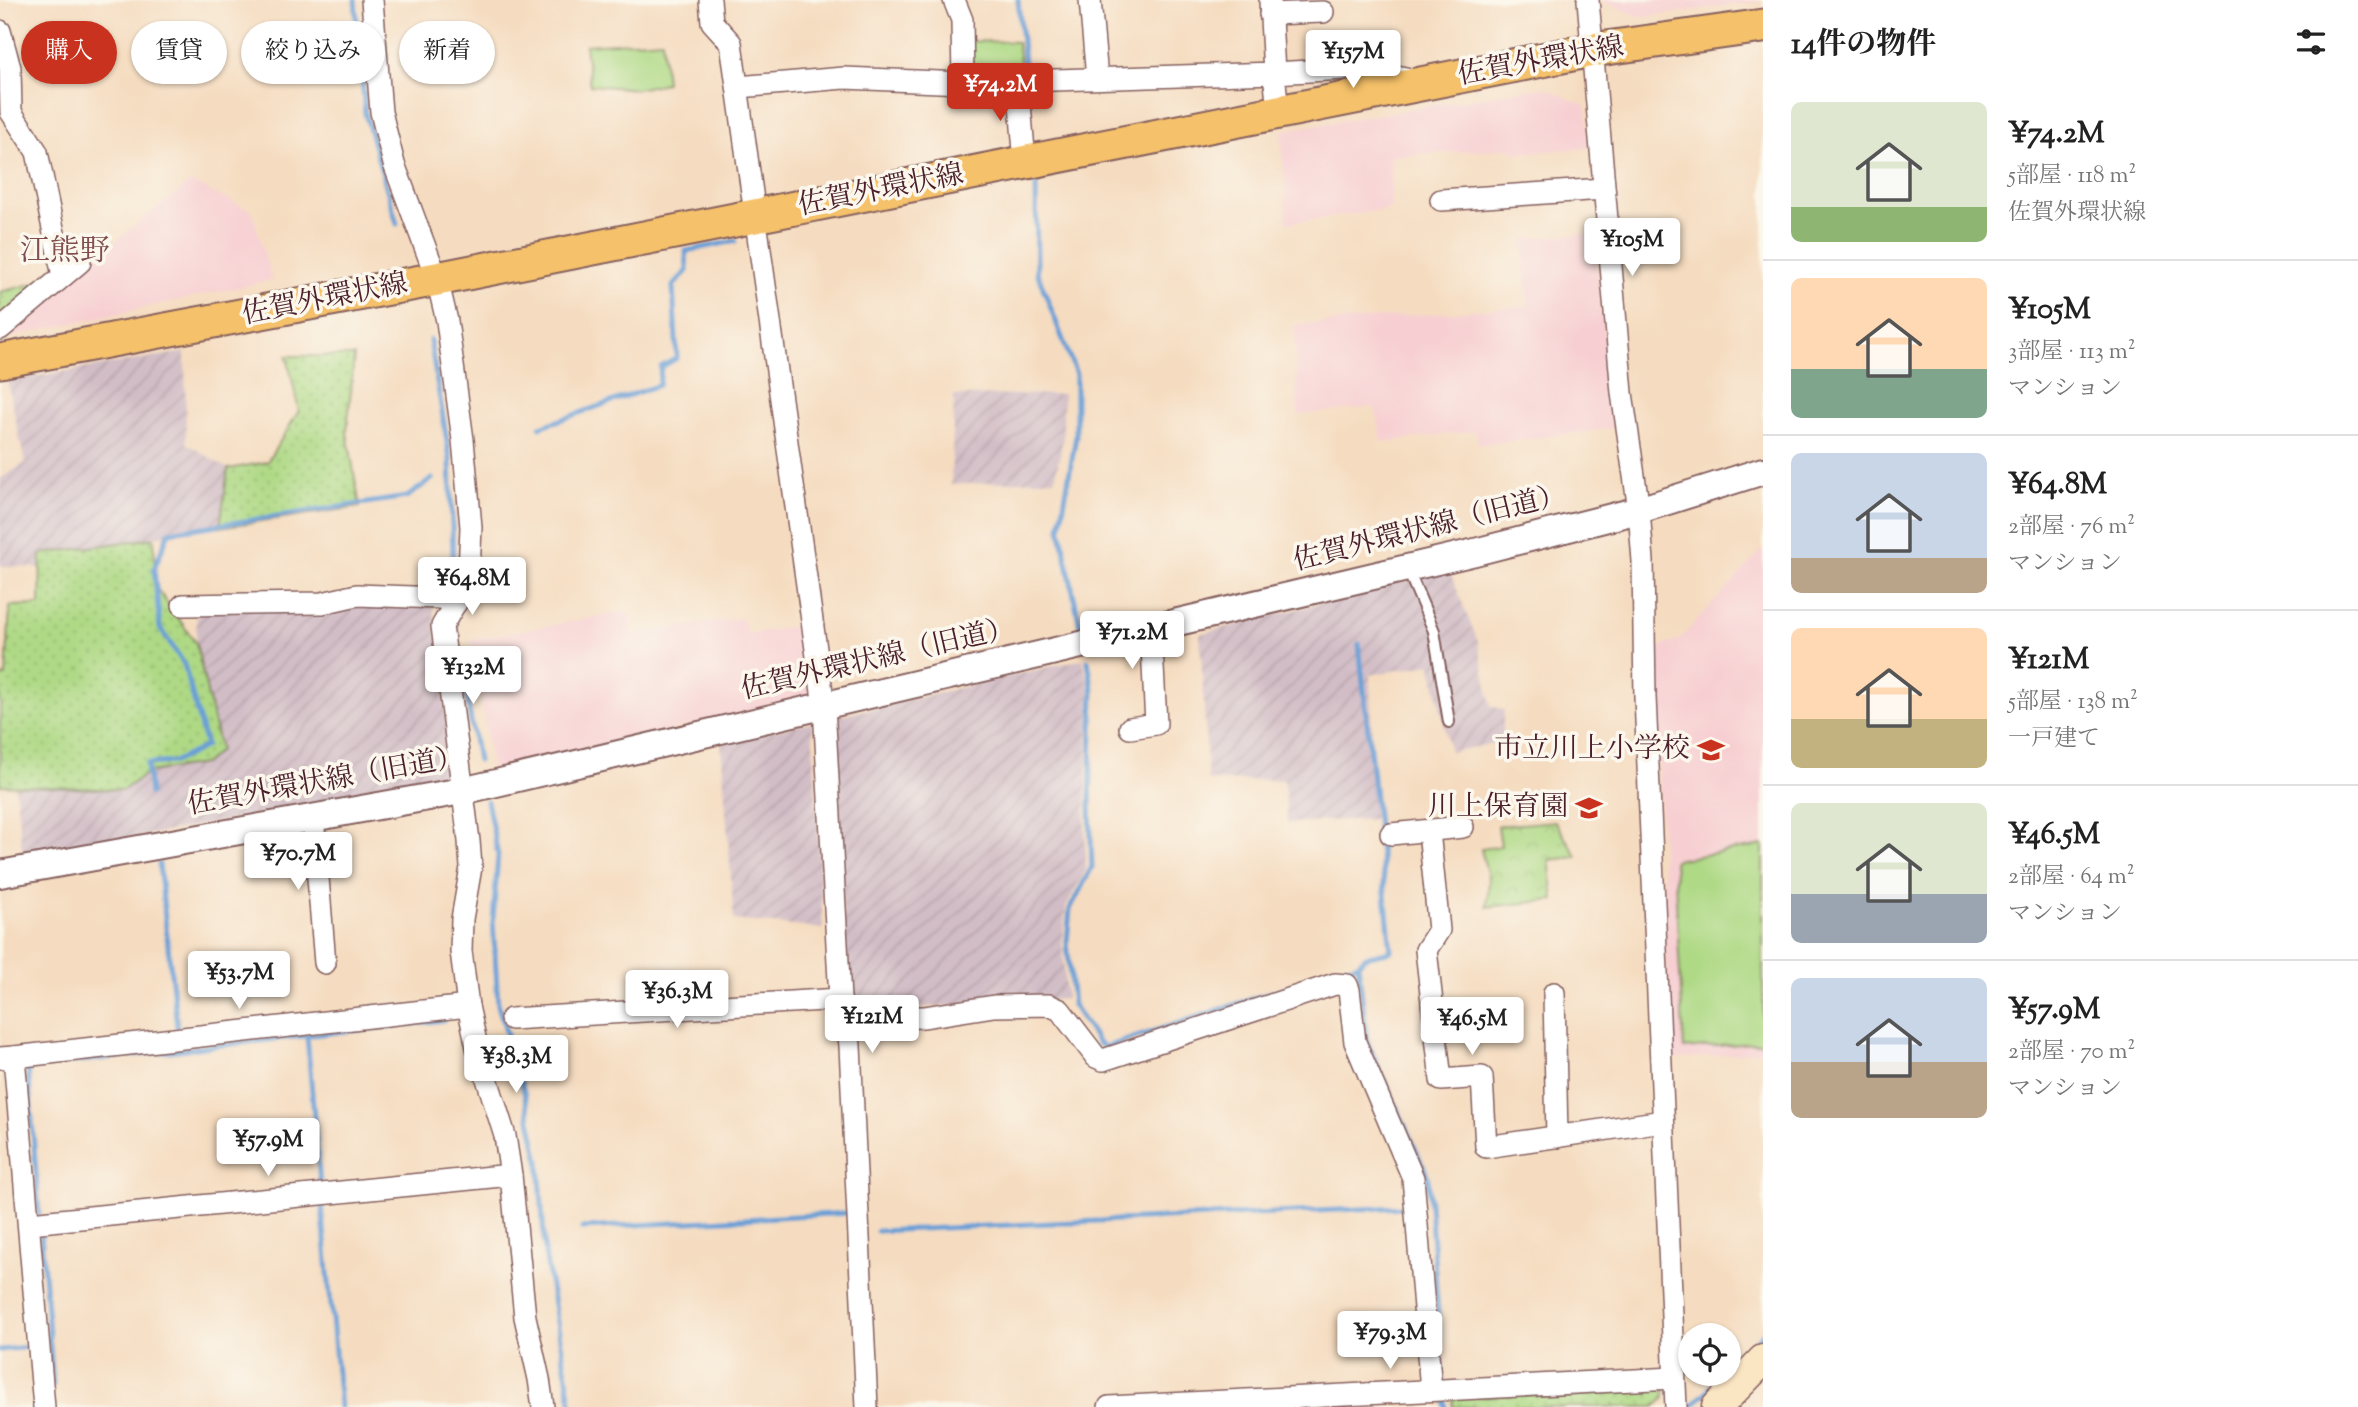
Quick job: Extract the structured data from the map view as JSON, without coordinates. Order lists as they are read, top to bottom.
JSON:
{
  "streets": {
    "main road": ["佐賀外環状線"],
    "street": ["佐賀外環状線（旧道）"]
  },
  "districts": ["江熊野"],
  "places": {
    "school or university": ["市立川上小学校", "川上保育園"]
  },
  "page": {
    "heading": "14件の物件",
    "chip": [
      "購入",
      "賃貸",
      "絞り込み",
      "新着"
    ],
    "price": [
      "¥157M",
      "¥74.2M",
      "¥105M",
      "¥64.8M",
      "¥71.2M",
      "¥132M",
      "¥70.7M",
      "¥53.7M",
      "¥36.3M",
      "¥121M",
      "¥46.5M",
      "¥38.3M",
      "¥57.9M",
      "¥79.3M"
    ],
    "list": [
      {
        "name": "¥74.2M",
        "note": "5部屋 · 118 m² · 佐賀外環状線"
      },
      {
        "name": "¥105M",
        "note": "3部屋 · 113 m² · マンション"
      },
      {
        "name": "¥64.8M",
        "note": "2部屋 · 76 m² · マンション"
      },
      {
        "name": "¥121M",
        "note": "5部屋 · 138 m² · 一戸建て"
      },
      {
        "name": "¥46.5M",
        "note": "2部屋 · 64 m² · マンション"
      },
      {
        "name": "¥57.9M",
        "note": "2部屋 · 70 m² · マンション"
      }
    ]
  }
}
